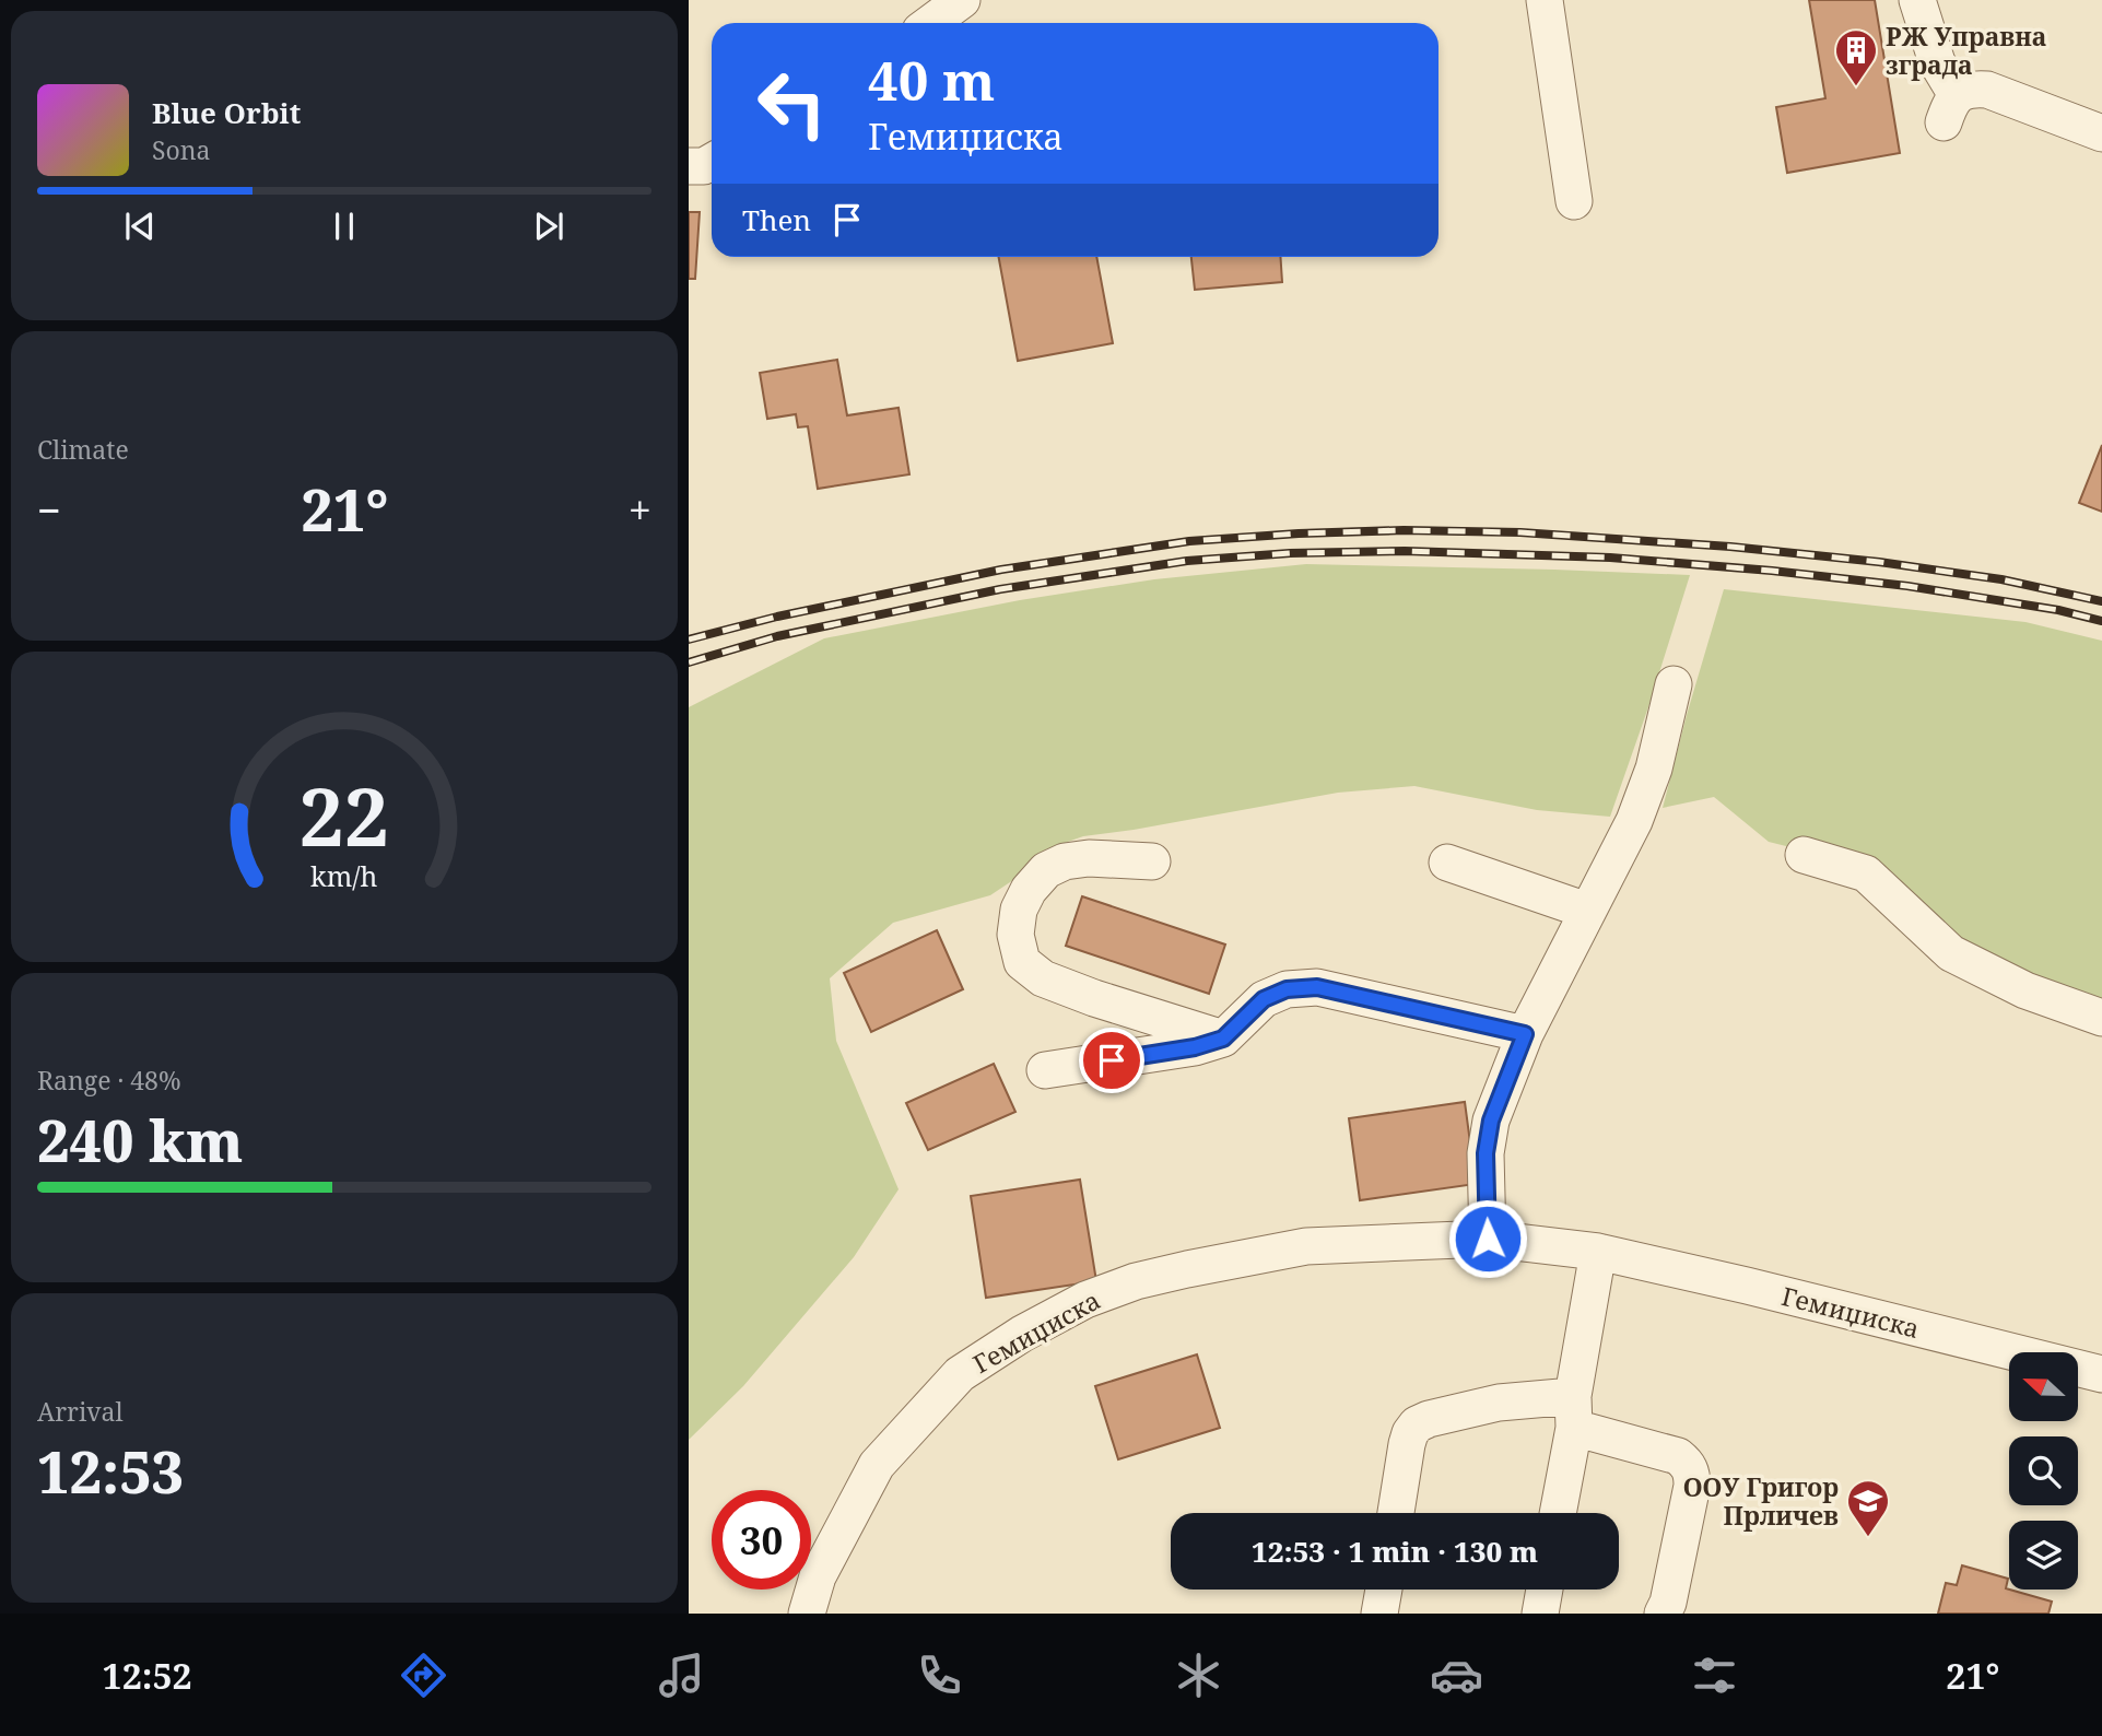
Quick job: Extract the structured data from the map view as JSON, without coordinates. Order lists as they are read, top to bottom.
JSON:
{
  "streets": {
    "street": ["Гемиџиска"]
  },
  "places": {
    "building": ["РЖ Управна зграда"],
    "school or university": ["ООУ Григор Прличев"]
  },
  "north": "left",
  "page": {
    "turn": ["40 m", "Гемиџиска"],
    "song": ["Blue Orbit", "Sona"],
    "then": "Then",
    "tile": [
      "Climate",
      ["Range · 48%", "240 km"],
      ["Arrival", "12:53"]
    ],
    "heat": ["−", "21°", "+"],
    "limit": "30",
    "trip": "12:53 · 1 min · 130 m",
    "tabs": ["12:52", "21°"],
    "gauge": ["22", "km/h"]
  }
}
